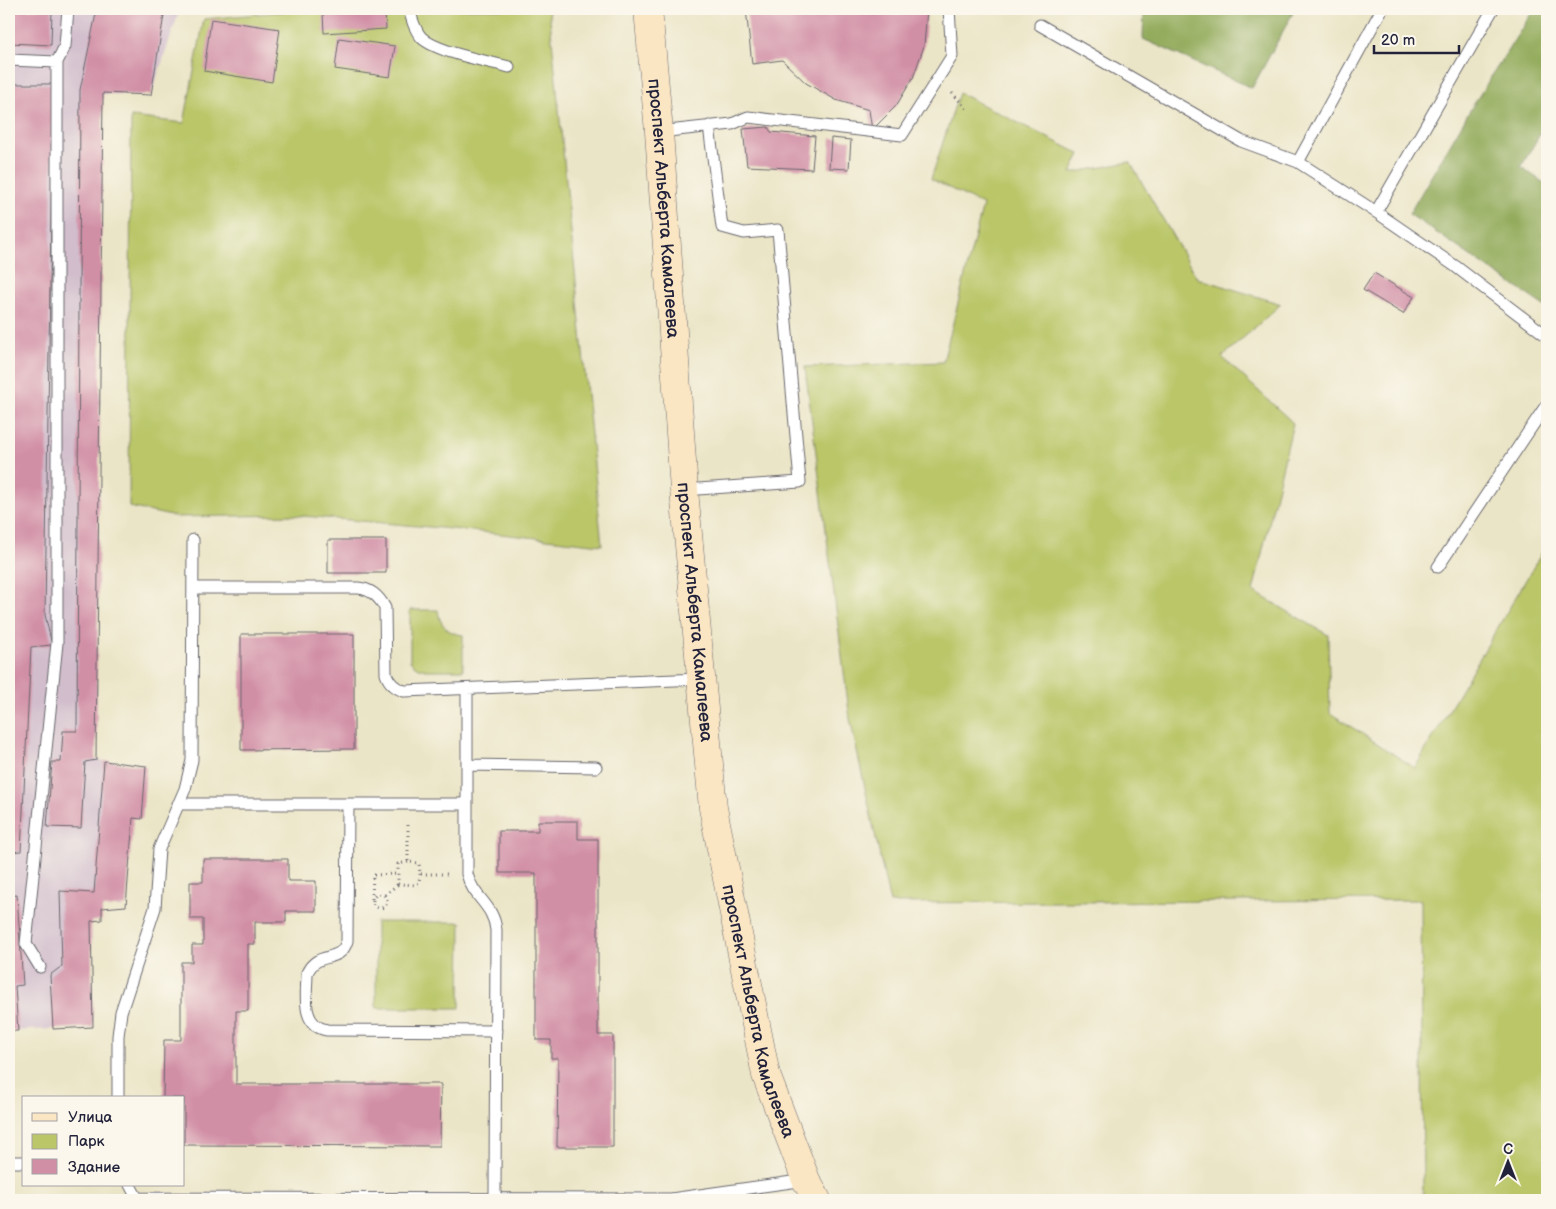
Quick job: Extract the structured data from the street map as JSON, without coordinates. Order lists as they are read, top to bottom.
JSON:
{
  "streets": {
    "main road": ["проспект Альберта Камалеева"]
  },
  "legend": ["Улица", "Парк", "Здание"],
  "scale_bar": "20 m",
  "north": "top"
}
